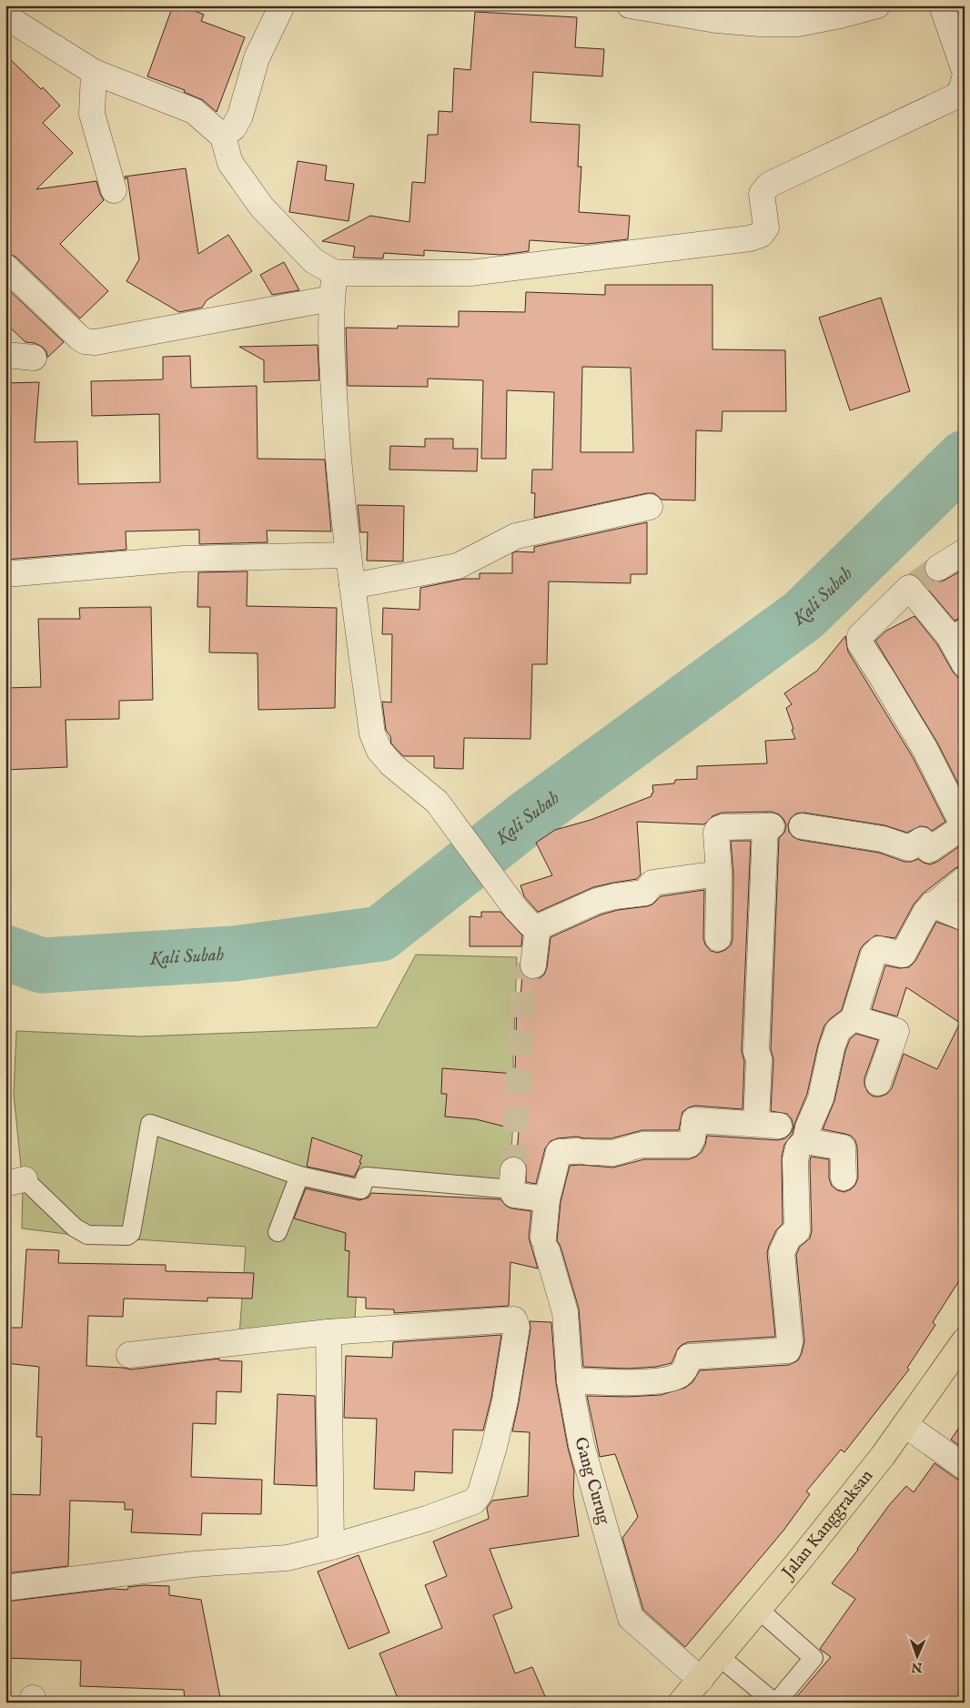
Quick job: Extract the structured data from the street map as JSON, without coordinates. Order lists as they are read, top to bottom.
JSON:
{
  "streets": {
    "highway": ["Jalan Kanggraksan"],
    "street": ["Gang Curug"]
  },
  "crossings": [
    ["Gang Curug", "Jalan Kanggraksan"]
  ],
  "water": ["Kali Subah"],
  "north": "bottom"
}
